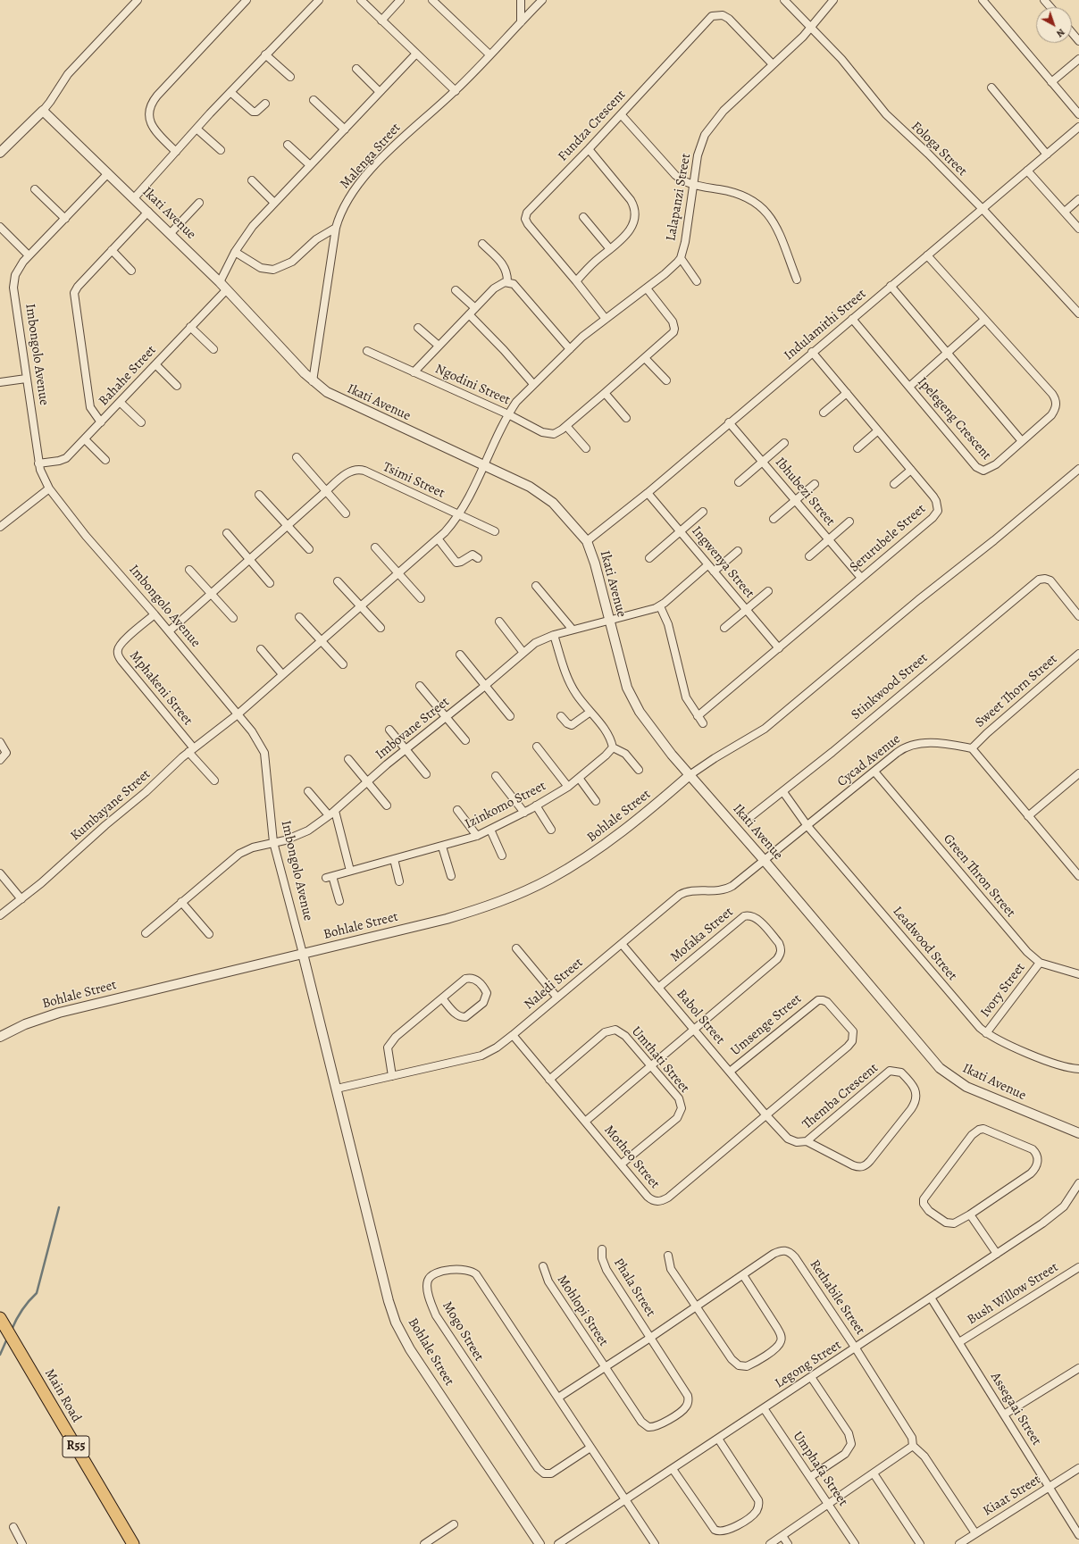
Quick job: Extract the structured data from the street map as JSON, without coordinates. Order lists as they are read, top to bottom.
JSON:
{
  "streets": {
    "main road": ["Main Road", "R55"],
    "street": [
      "Fundza Crescent",
      "Fologa Street",
      "Malenga Street",
      "Lalapanzi Street",
      "Ikati Avenue",
      "Indulamithi Street",
      "Imbongolo Avenue",
      "Bahahe Street",
      "Ngodini Street",
      "Ipelegeng Crescent",
      "Tsimi Street",
      "Ibhubezi Street",
      "Serurubele Street",
      "Ingwenya Street",
      "Stinkwood Street",
      "Mphakeni Street",
      "Sweet Thorn Street",
      "Imbovane Street",
      "Cycad Avenue",
      "Kumbayane Street",
      "Izinkomo Street",
      "Bohlale Street",
      "Green Thron Street",
      "Mofaka Street",
      "Leadwood Street",
      "Naledi Street",
      "Ivory Street",
      "Babol Street",
      "Umsenge Street",
      "Umthati Street",
      "Themba Crescent",
      "Motheo Street",
      "Phala Street",
      "Bush Willow Street",
      "Rethabile Street",
      "Mohlopi Street",
      "Mogo Street",
      "Legong Street",
      "Assegaai Street",
      "Umphafa Street",
      "Kiaat Street"
    ]
  },
  "crossings": [
    ["Fundza Crescent", "Lalapanzi Street"],
    ["Fologa Street", "Lalapanzi Street"],
    ["Fologa Street", "Indulamithi Street"],
    ["Malenga Street", "Ikati Avenue"],
    ["Lalapanzi Street", "Ikati Avenue"],
    ["Lalapanzi Street", "Imbongolo Avenue"],
    ["Lalapanzi Street", "Ngodini Street"],
    ["Lalapanzi Street", "Tsimi Street"],
    ["Lalapanzi Street", "Kumbayane Street"],
    ["Ikati Avenue", "Indulamithi Street"],
    ["Ikati Avenue", "Imbongolo Avenue"],
    ["Ikati Avenue", "Bahahe Street"],
    ["Ikati Avenue", "Imbovane Street"],
    ["Ikati Avenue", "Cycad Avenue"],
    ["Ikati Avenue", "Bohlale Street"],
    ["Ikati Avenue", "Naledi Street"],
    ["Indulamithi Street", "Ipelegeng Crescent"],
    ["Indulamithi Street", "Ibhubezi Street"],
    ["Indulamithi Street", "Serurubele Street"],
    ["Indulamithi Street", "Ingwenya Street"],
    ["Imbongolo Avenue", "Bahahe Street"],
    ["Imbongolo Avenue", "Tsimi Street"],
    ["Imbongolo Avenue", "Mphakeni Street"],
    ["Imbongolo Avenue", "Imbovane Street"],
    ["Imbongolo Avenue", "Kumbayane Street"],
    ["Imbongolo Avenue", "Bohlale Street"],
    ["Imbongolo Avenue", "Naledi Street"],
    ["Ibhubezi Street", "Serurubele Street"],
    ["Serurubele Street", "Ingwenya Street"],
    ["Ingwenya Street", "Imbovane Street"],
    ["Stinkwood Street", "Leadwood Street"],
    ["Mphakeni Street", "Kumbayane Street"],
    ["Sweet Thorn Street", "Cycad Avenue"],
    ["Cycad Avenue", "Green Thron Street"],
    ["Cycad Avenue", "Leadwood Street"],
    ["Cycad Avenue", "Naledi Street"],
    ["Bohlale Street", "Naledi Street"],
    ["Green Thron Street", "Ivory Street"],
    ["Mofaka Street", "Babol Street"],
    ["Leadwood Street", "Ivory Street"],
    ["Naledi Street", "Babol Street"],
    ["Naledi Street", "Motheo Street"],
    ["Babol Street", "Umsenge Street"],
    ["Babol Street", "Themba Crescent"],
    ["Babol Street", "Motheo Street"],
    ["Umsenge Street", "Motheo Street"],
    ["Umthati Street", "Motheo Street"],
    ["Phala Street", "Rethabile Street"],
    ["Phala Street", "Mohlopi Street"],
    ["Bush Willow Street", "Assegaai Street"],
    ["Rethabile Street", "Mohlopi Street"],
    ["Rethabile Street", "Mogo Street"],
    ["Rethabile Street", "Legong Street"],
    ["Mogo Street", "Legong Street"],
    ["Legong Street", "Assegaai Street"],
    ["Legong Street", "Umphafa Street"],
    ["Assegaai Street", "Kiaat Street"]
  ],
  "north": "bottom right"
}
